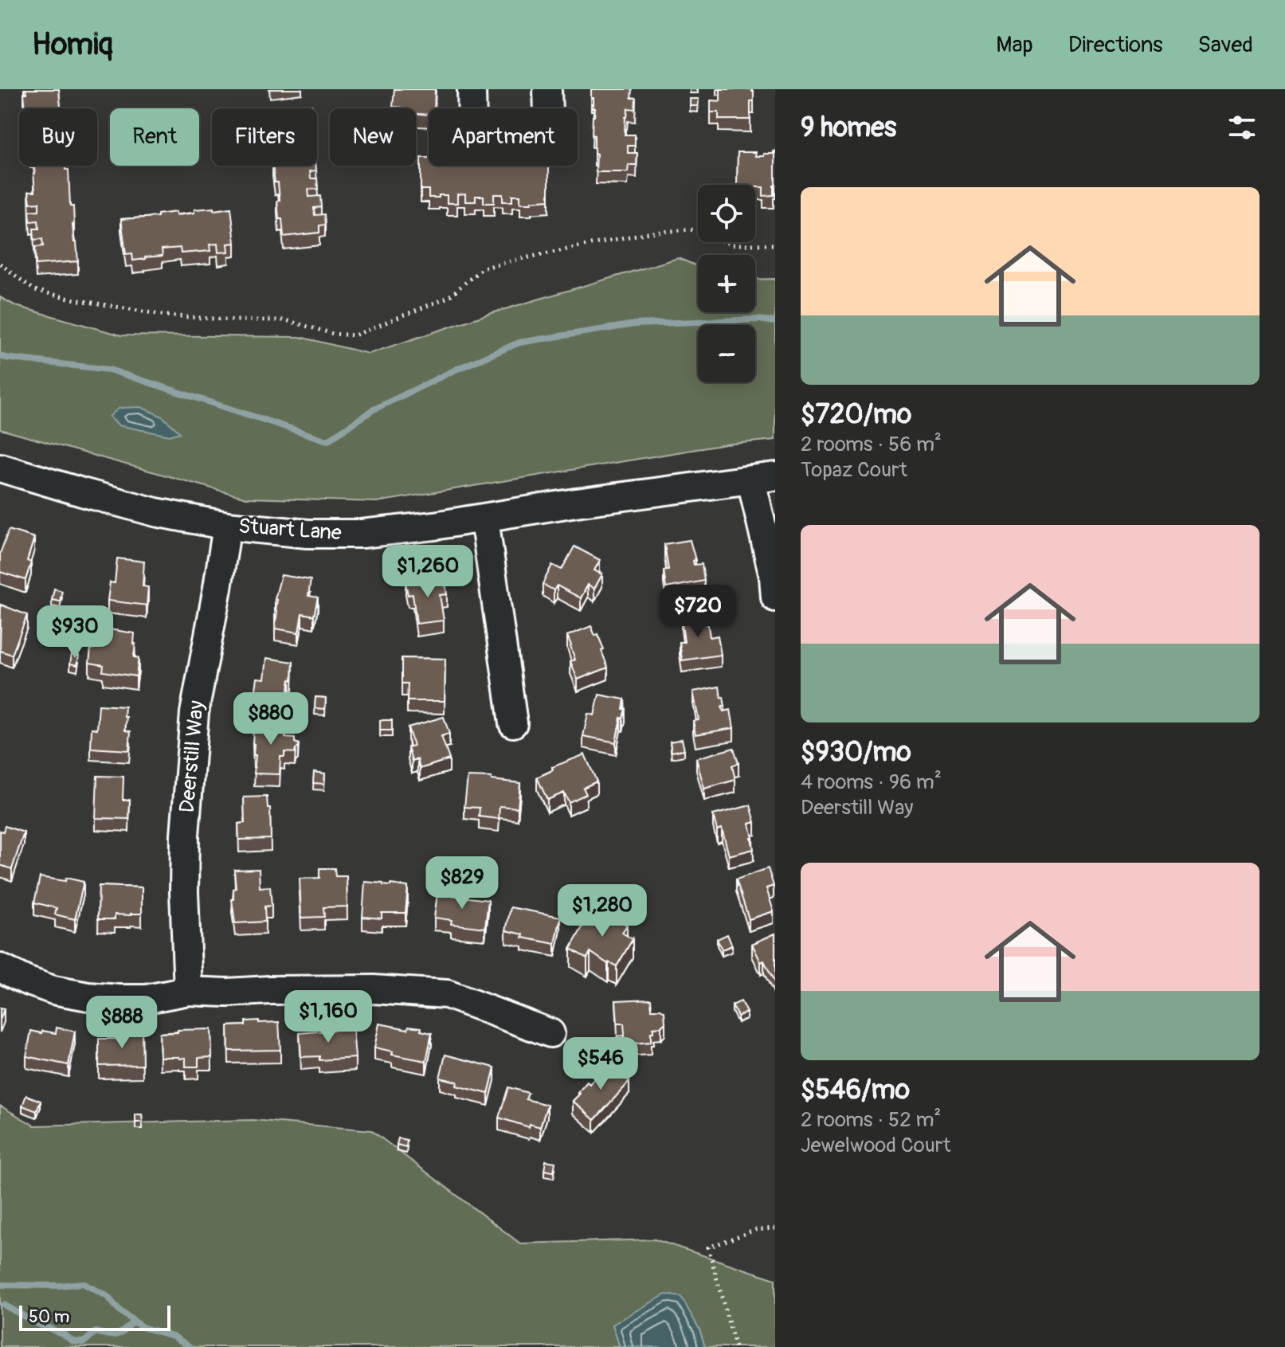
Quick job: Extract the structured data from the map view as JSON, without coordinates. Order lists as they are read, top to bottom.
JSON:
{
  "streets": {
    "street": ["Stuart Lane", "Deerstill Way"]
  },
  "crossings": [
    ["Stuart Lane", "Deerstill Way"]
  ],
  "scale_bar": "50 m",
  "page": {
    "header": "Homiq",
    "nav": ["Map", "Directions", "Saved"],
    "heading": "9 homes",
    "chip": [
      "Buy",
      "Rent",
      "Filters",
      "New",
      "Apartment"
    ],
    "list": [
      {
        "name": "$720/mo",
        "note": "2 rooms · 56 m² · Topaz Court"
      },
      {
        "name": "$930/mo",
        "note": "4 rooms · 96 m² · Deerstill Way"
      },
      {
        "name": "$546/mo",
        "note": "2 rooms · 52 m² · Jewelwood Court"
      }
    ],
    "map_buttons": ["+", "−"],
    "price": [
      "$1,260",
      "$720",
      "$930",
      "$880",
      "$829",
      "$1,280",
      "$1,160",
      "$888",
      "$546"
    ],
    "scale": "50 m"
  }
}
